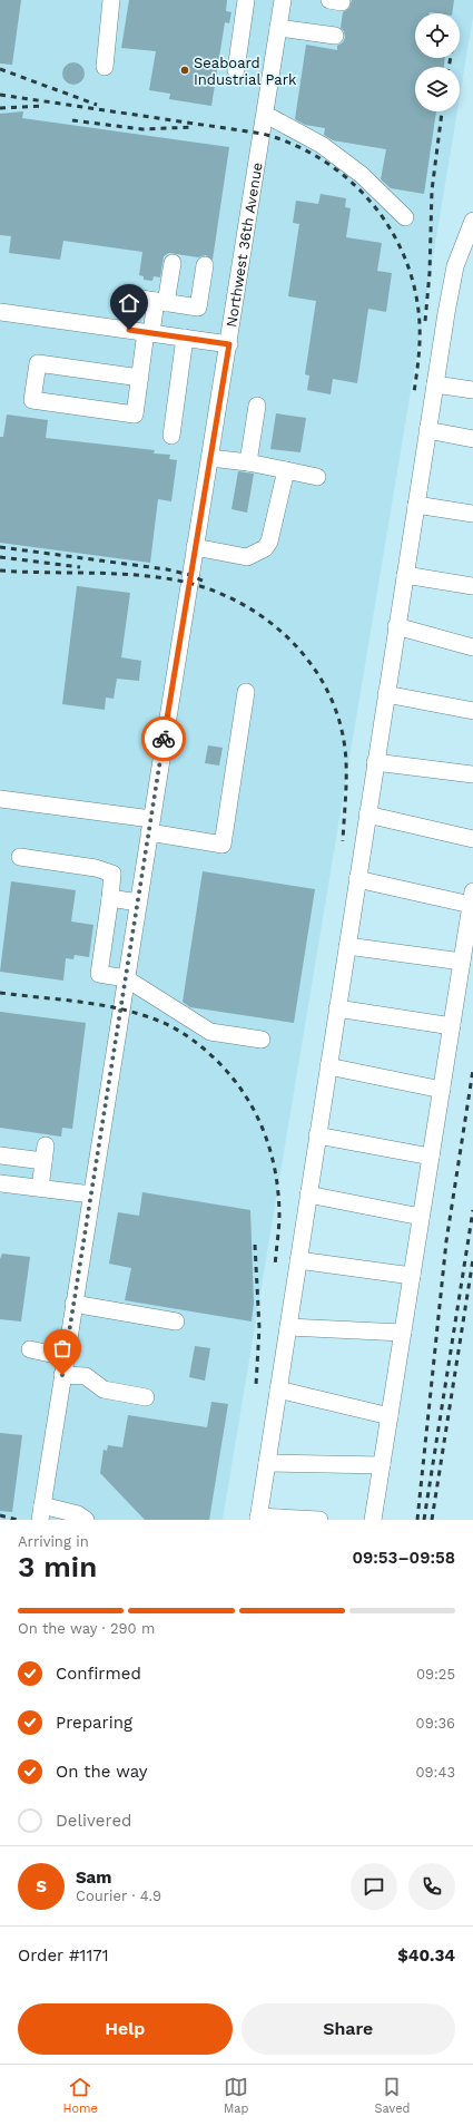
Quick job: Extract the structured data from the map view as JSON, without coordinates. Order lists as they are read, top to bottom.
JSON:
{
  "streets": {
    "street": ["Northwest 36th Avenue"]
  },
  "places": ["Seaboard Industrial Park"],
  "page": {
    "heading": ["3 min", "Arriving in", "09:53–09:58"],
    "panel": [
      "Sam",
      "Courier · 4.9",
      "Order #1171",
      "$40.34"
    ],
    "bar": "On the way · 290 m",
    "list": [
      ["Confirmed", "09:25"],
      ["Preparing", "09:36"],
      ["On the way", "09:43"],
      "Delivered"
    ],
    "round": "S",
    "buttons": ["Help", "Share"],
    "tabs": ["Home", "Map", "Saved"]
  }
}
